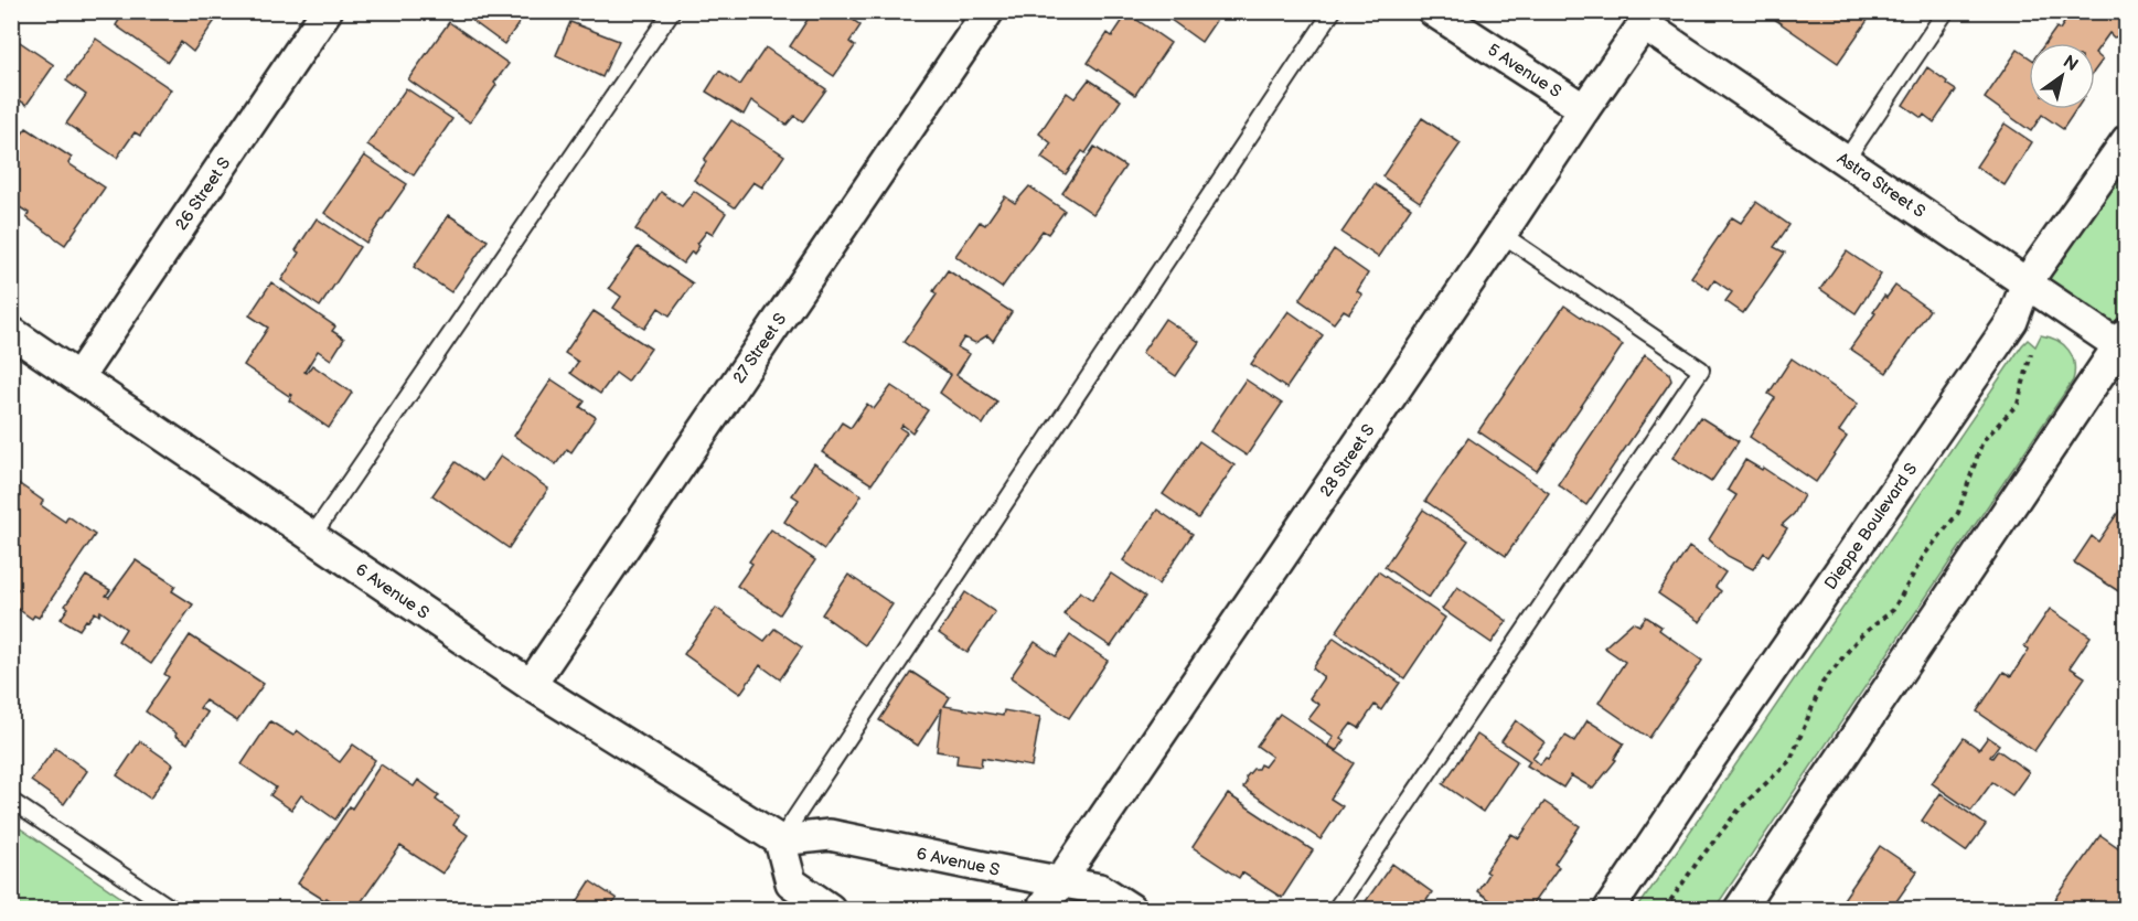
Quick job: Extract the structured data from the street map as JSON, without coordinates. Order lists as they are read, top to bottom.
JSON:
{
  "streets": {
    "street": [
      "5 Avenue S",
      "Astra Street S",
      "26 Street S",
      "27 Street S",
      "28 Street S",
      "Dieppe Boulevard S",
      "6 Avenue S"
    ]
  },
  "crossings": [
    ["5 Avenue S", "28 Street S"],
    ["Astra Street S", "28 Street S"],
    ["Astra Street S", "Dieppe Boulevard S"],
    ["26 Street S", "6 Avenue S"],
    ["27 Street S", "6 Avenue S"],
    ["28 Street S", "6 Avenue S"]
  ],
  "north": "top right"
}
